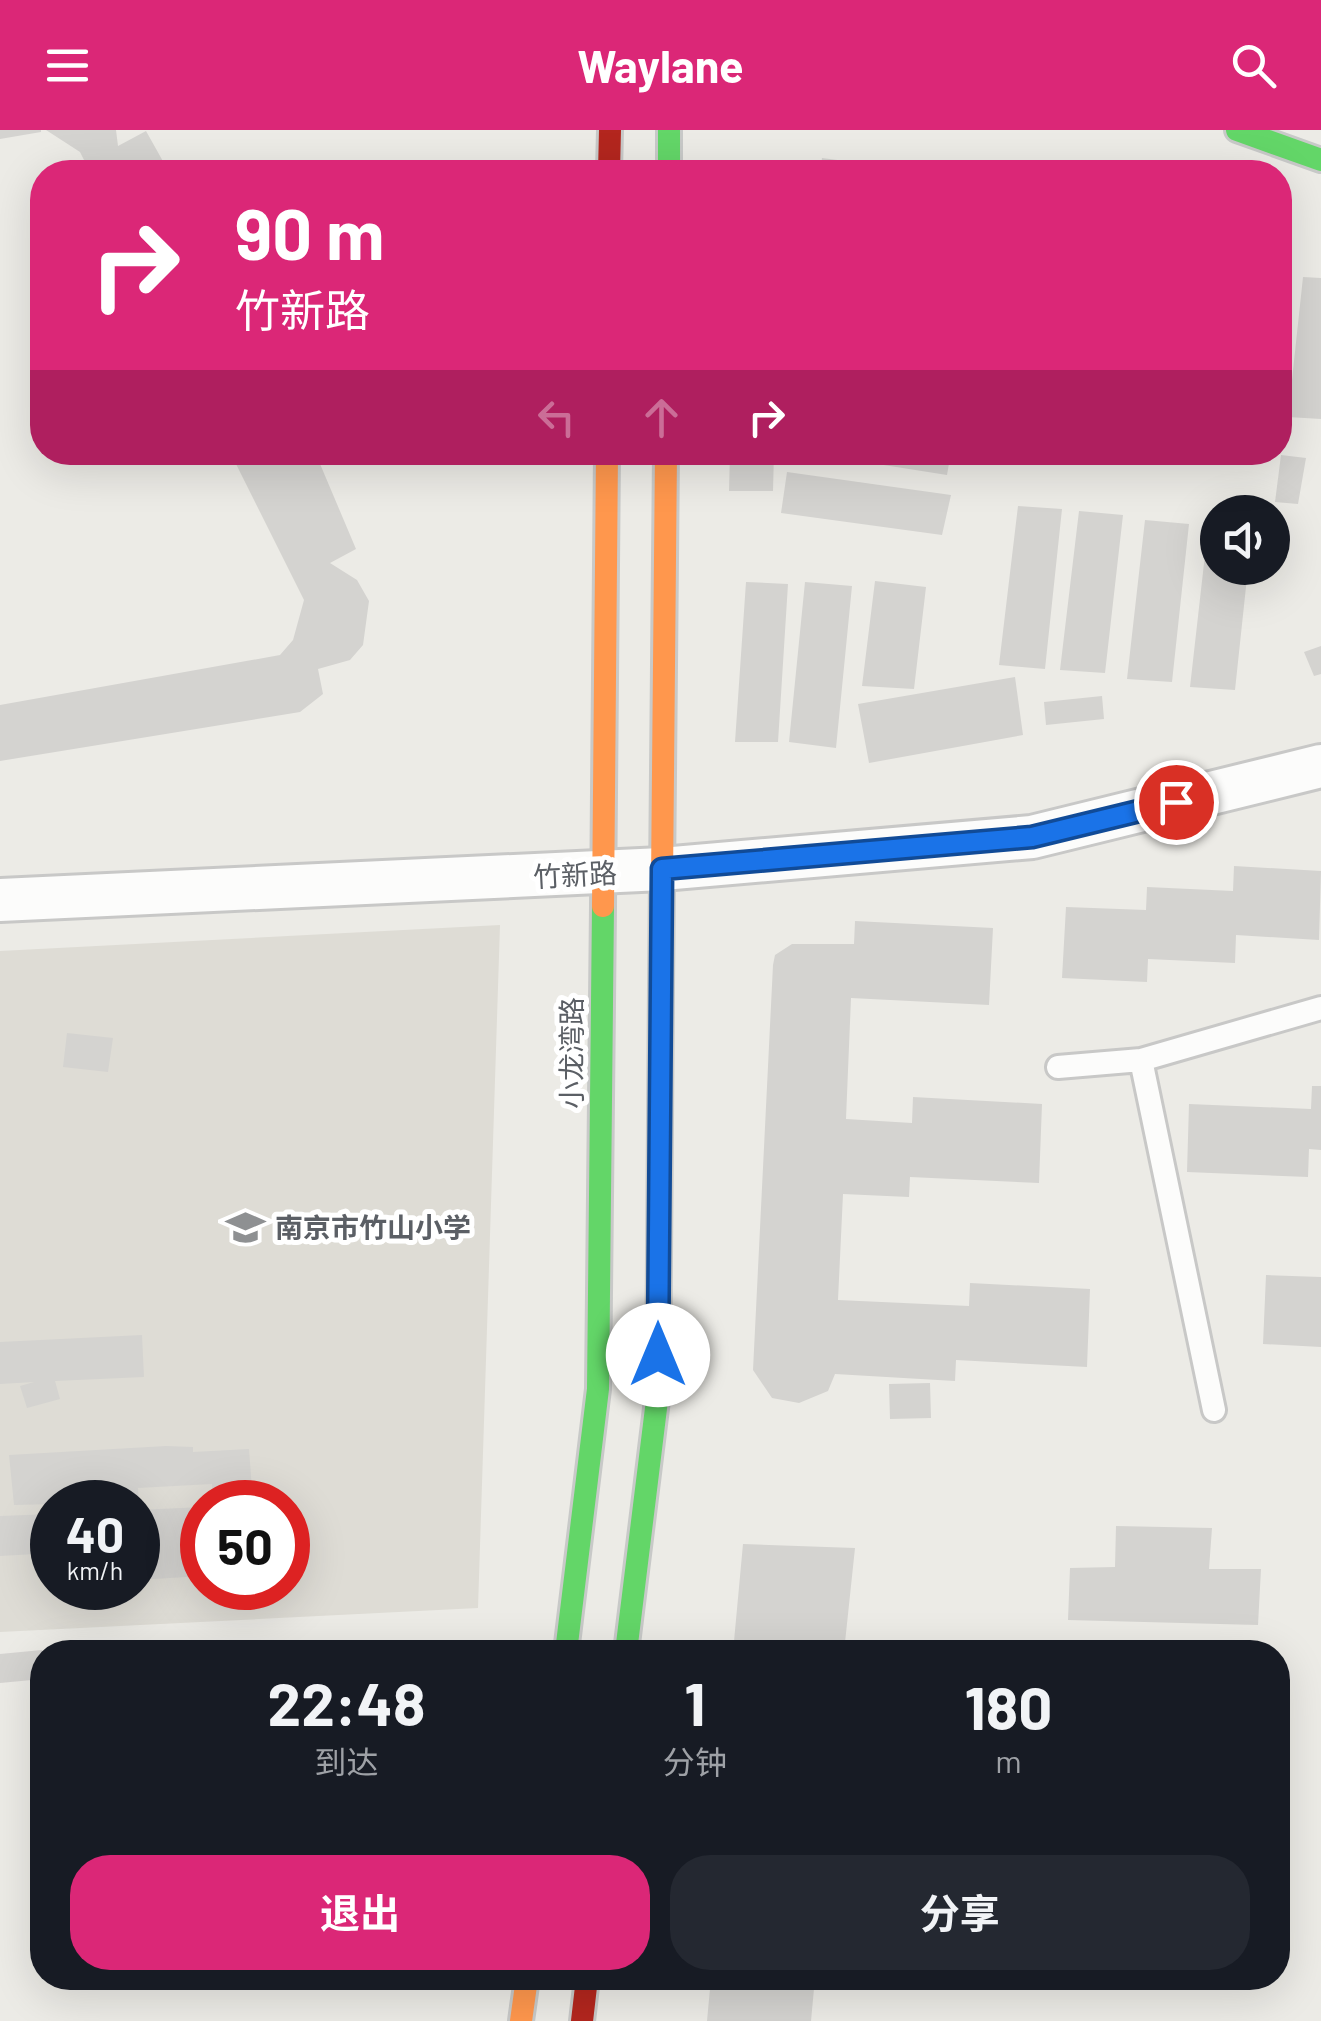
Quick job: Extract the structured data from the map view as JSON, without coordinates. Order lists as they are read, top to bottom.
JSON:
{
  "streets": {
    "main road": ["小龙湾路"],
    "street": ["竹新路"]
  },
  "crossings": [
    ["竹新路", "小龙湾路"]
  ],
  "places": {
    "school or university": ["南京市竹山小学"]
  },
  "page": {
    "header": "Waylane",
    "turn": ["90 m", "竹新路"],
    "speed": "40 km/h",
    "limit": "50",
    "eta": [
      "22:48",
      "到达",
      "1",
      "分钟",
      "180",
      "m"
    ],
    "buttons": ["退出", "分享"]
  }
}
